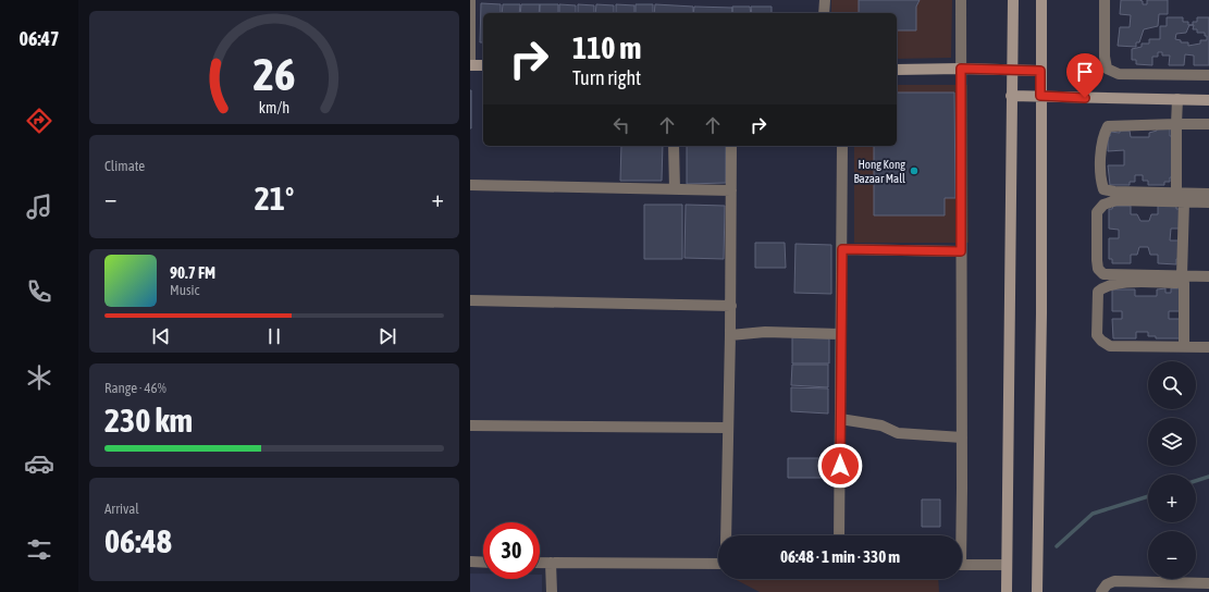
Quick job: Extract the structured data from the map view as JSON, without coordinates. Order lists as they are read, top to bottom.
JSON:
{
  "places": ["Hong Kong Bazaar Mall"],
  "page": {
    "tabs": "06:47",
    "turn": ["110 m", "Turn right"],
    "tile": [
      "Climate",
      ["Range · 46%", "230 km"],
      ["Arrival", "06:48"]
    ],
    "heat": ["−", "21°", "+"],
    "song": ["90.7 FM", "Music"],
    "map_buttons": ["+", "−"],
    "limit": "30",
    "trip": "06:48 · 1 min · 330 m",
    "gauge": ["26", "km/h"]
  }
}
